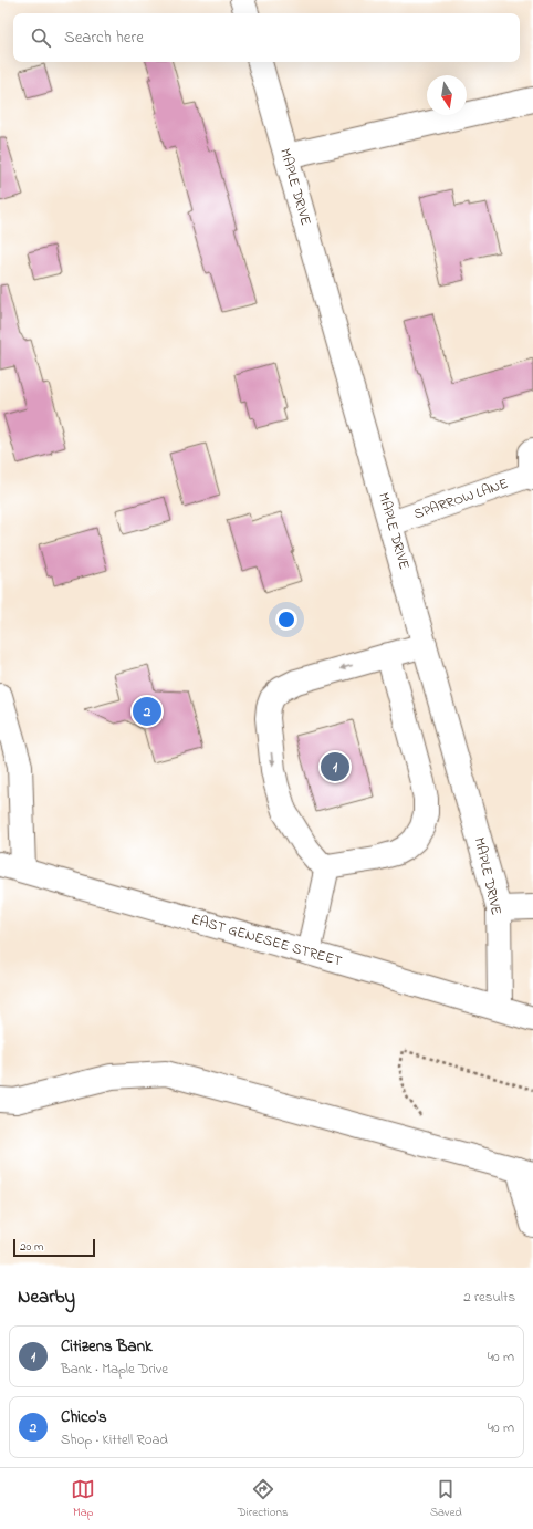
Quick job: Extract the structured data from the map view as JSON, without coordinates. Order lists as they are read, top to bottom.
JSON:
{
  "streets": {
    "main road": ["MAPLE DRIVE", "SPARROW LANE", "EAST GENESEE STREET"]
  },
  "crossings": [
    ["MAPLE DRIVE", "SPARROW LANE"],
    ["MAPLE DRIVE", "EAST GENESEE STREET"]
  ],
  "scale_bar": "20 m",
  "north": "bottom",
  "page": {
    "search": "Search here",
    "pins": ["2", "1"],
    "scale": "20 m",
    "heading": ["Nearby", "2 results"],
    "list": [
      {
        "mark": "1",
        "name": "Citizens Bank",
        "note": "Bank · Maple Drive",
        "value": "40 m"
      },
      {
        "mark": "2",
        "name": "Chico's",
        "note": "Shop · Kittell Road",
        "value": "40 m"
      }
    ],
    "nav": ["Map", "Directions", "Saved"]
  }
}
